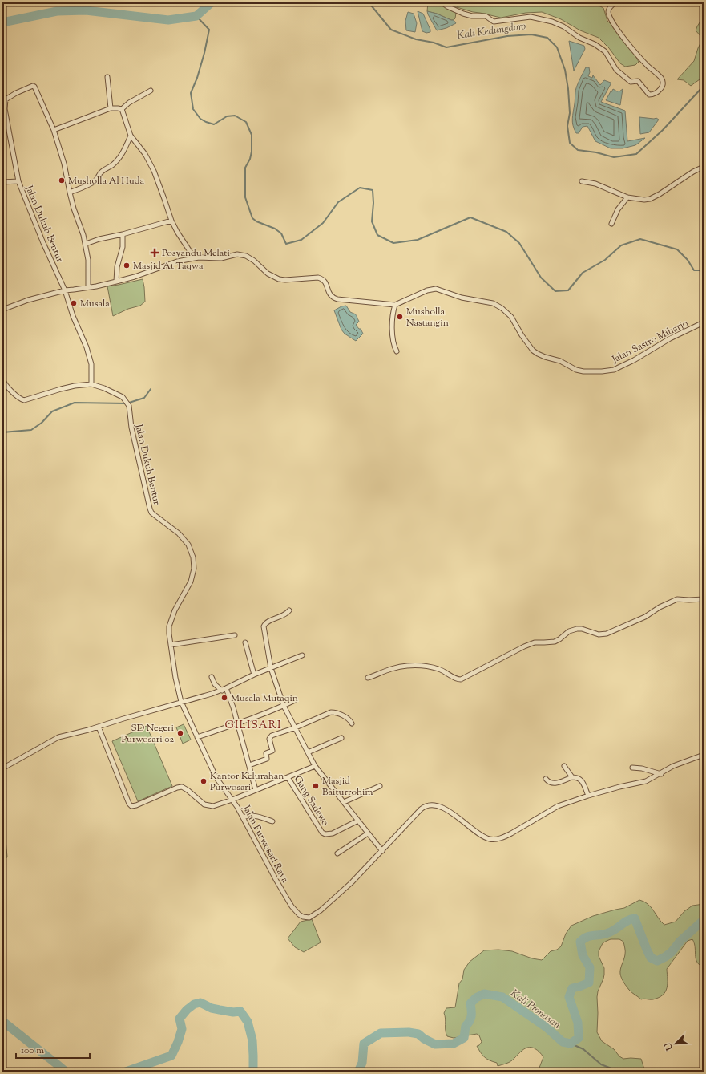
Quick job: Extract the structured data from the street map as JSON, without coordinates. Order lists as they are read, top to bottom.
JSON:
{
  "streets": {
    "street": [
      "Jalan Dukuh Bentur",
      "Jalan Sastro Miharjo",
      "Gang Sadewo",
      "Jalan Purwosari Raya"
    ]
  },
  "crossings": [
    ["Jalan Dukuh Bentur", "Jalan Purwosari Raya"]
  ],
  "districts": ["GILISARI"],
  "water": ["Kali Kedungdoro", "Kali Pronasan"],
  "places": {
    "other": [
      "Musholla Al Huda",
      "Masjid At Taqwa",
      "Musala",
      "Musholla Nastangin",
      "Musala Mutaqin",
      "SD Negeri Purwosari 02",
      "Kantor Kelurahan Purwosari",
      "Masjid Baiturrohim"
    ],
    "health": ["Posyandu Melati"]
  },
  "scale_bar": "100 m",
  "north": "bottom left"
}
